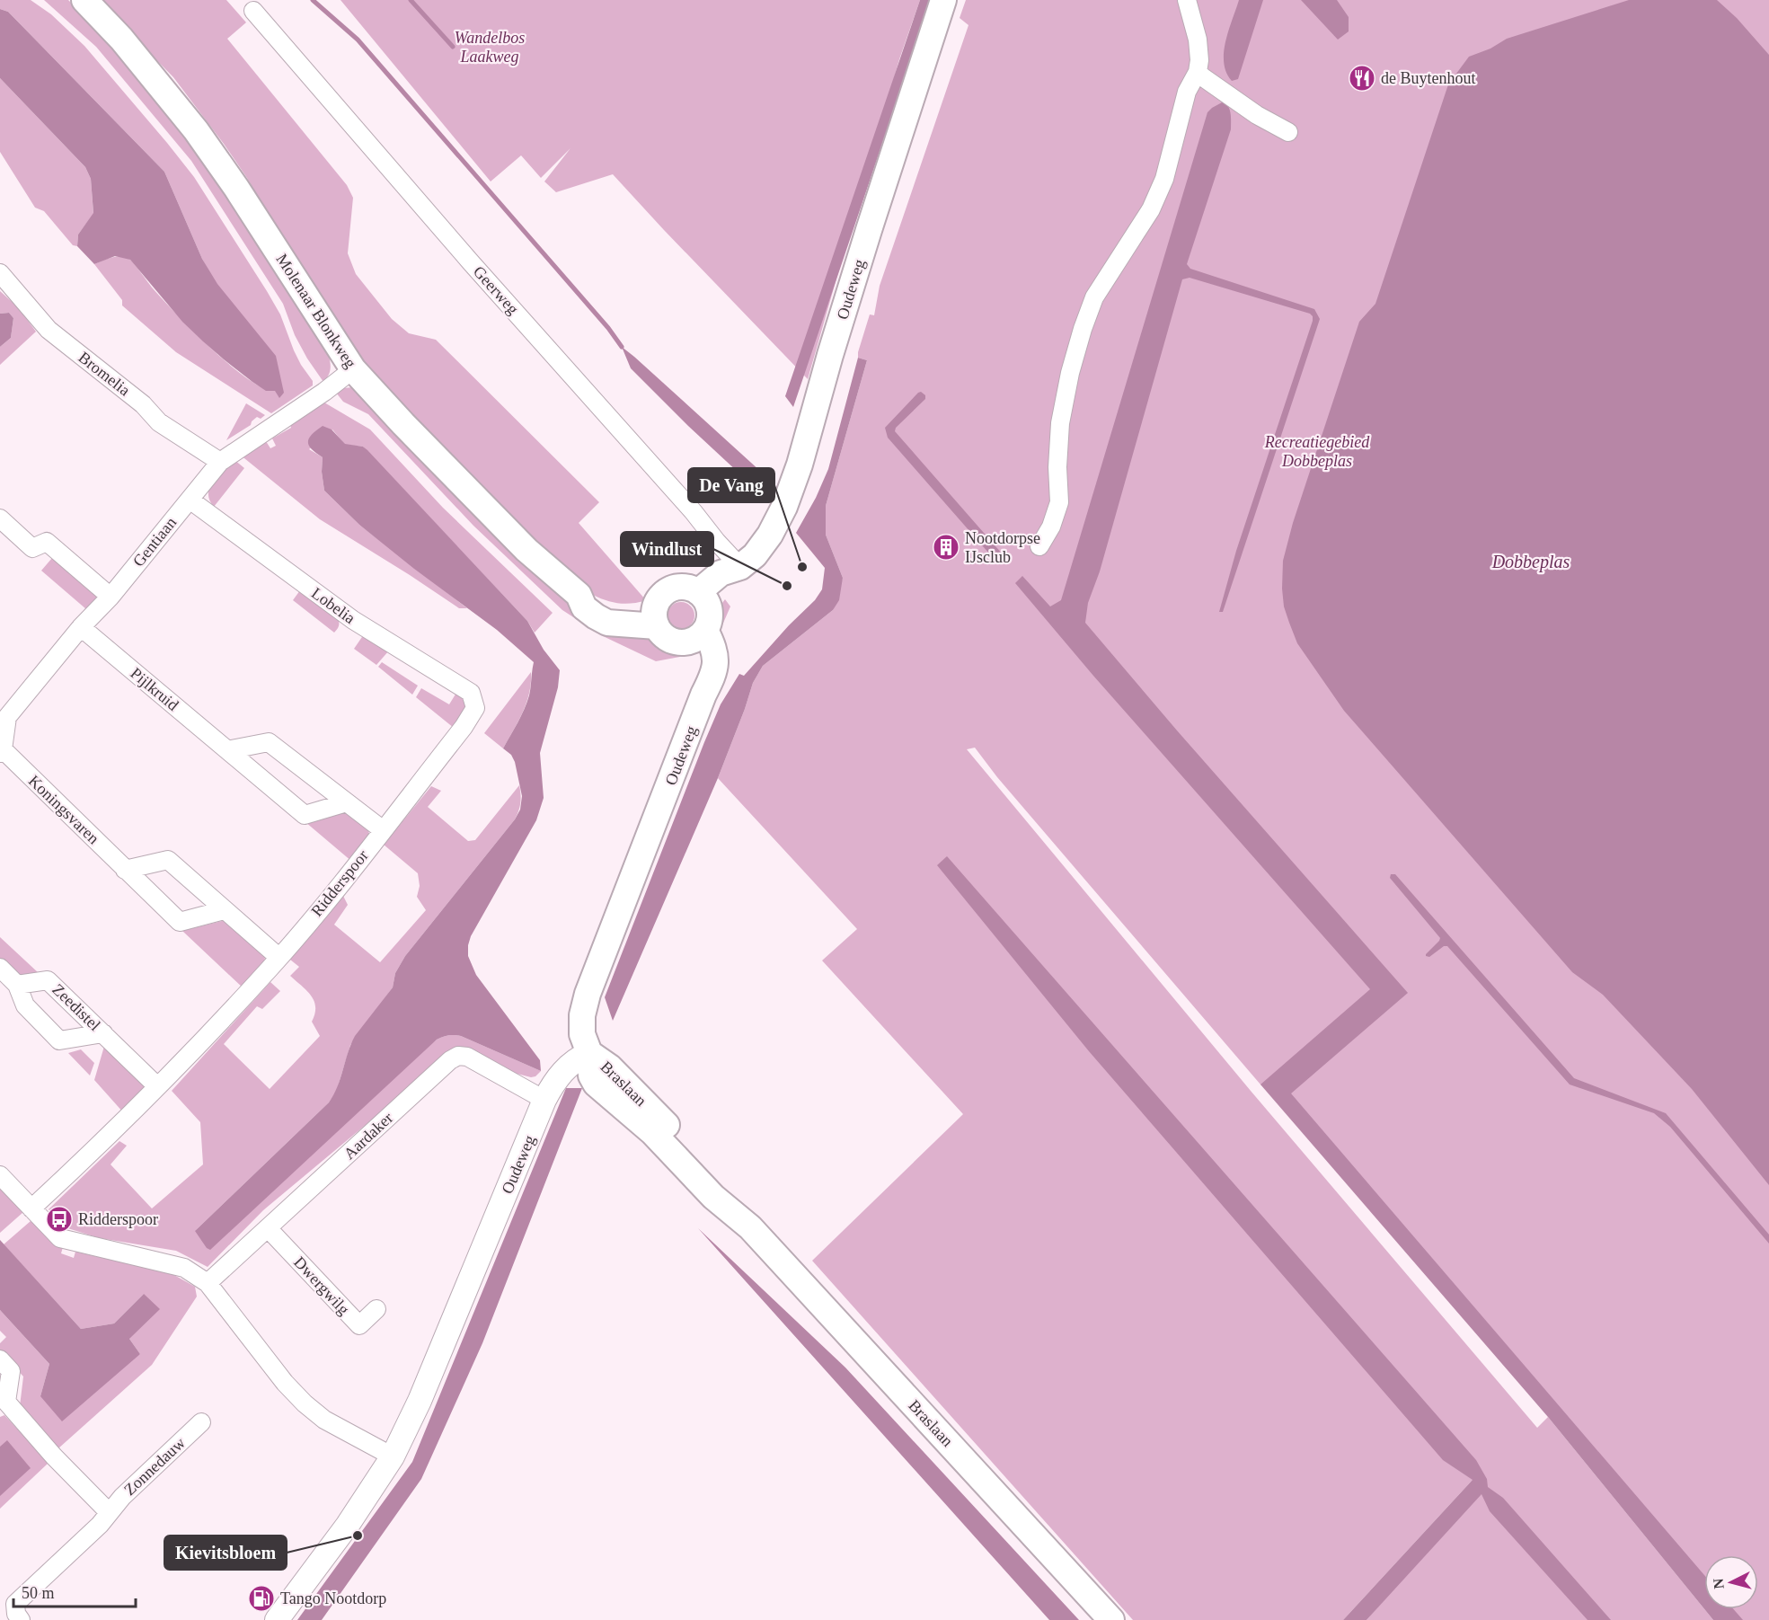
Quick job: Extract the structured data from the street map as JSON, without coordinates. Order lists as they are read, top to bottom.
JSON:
{
  "streets": {
    "main road": ["Oudeweg", "Molenaar Blonkweg", "Braslaan"],
    "street": [
      "Geerweg",
      "Bromelia",
      "Gentiaan",
      "Lobelia",
      "Pijlkruid",
      "Koningsvaren",
      "Ridderspoor",
      "Zeedistel",
      "Aardaker",
      "Dwergwilg",
      "Zonnedauw"
    ]
  },
  "crossings": [
    ["Oudeweg", "Geerweg"],
    ["Oudeweg", "Molenaar Blonkweg"],
    ["Oudeweg", "Braslaan"],
    ["Oudeweg", "Aardaker"],
    ["Molenaar Blonkweg", "Gentiaan"],
    ["Bromelia", "Gentiaan"],
    ["Gentiaan", "Lobelia"],
    ["Gentiaan", "Pijlkruid"],
    ["Gentiaan", "Koningsvaren"],
    ["Lobelia", "Ridderspoor"],
    ["Ridderspoor", "Zeedistel"],
    ["Aardaker", "Dwergwilg"]
  ],
  "water": ["Dobbeplas"],
  "parks": ["Wandelbos Laakweg", "Recreatiegebied Dobbeplas"],
  "places": {
    "restaurant": ["de Buytenhout"],
    "building": ["Nootdorpse IJsclub"],
    "other": ["De Vang", "Windlust", "Kievitsbloem"],
    "bus stop": ["Ridderspoor"],
    "fuel station": ["Tango Nootdorp"]
  },
  "scale_bar": "50 m",
  "north": "left"
}
